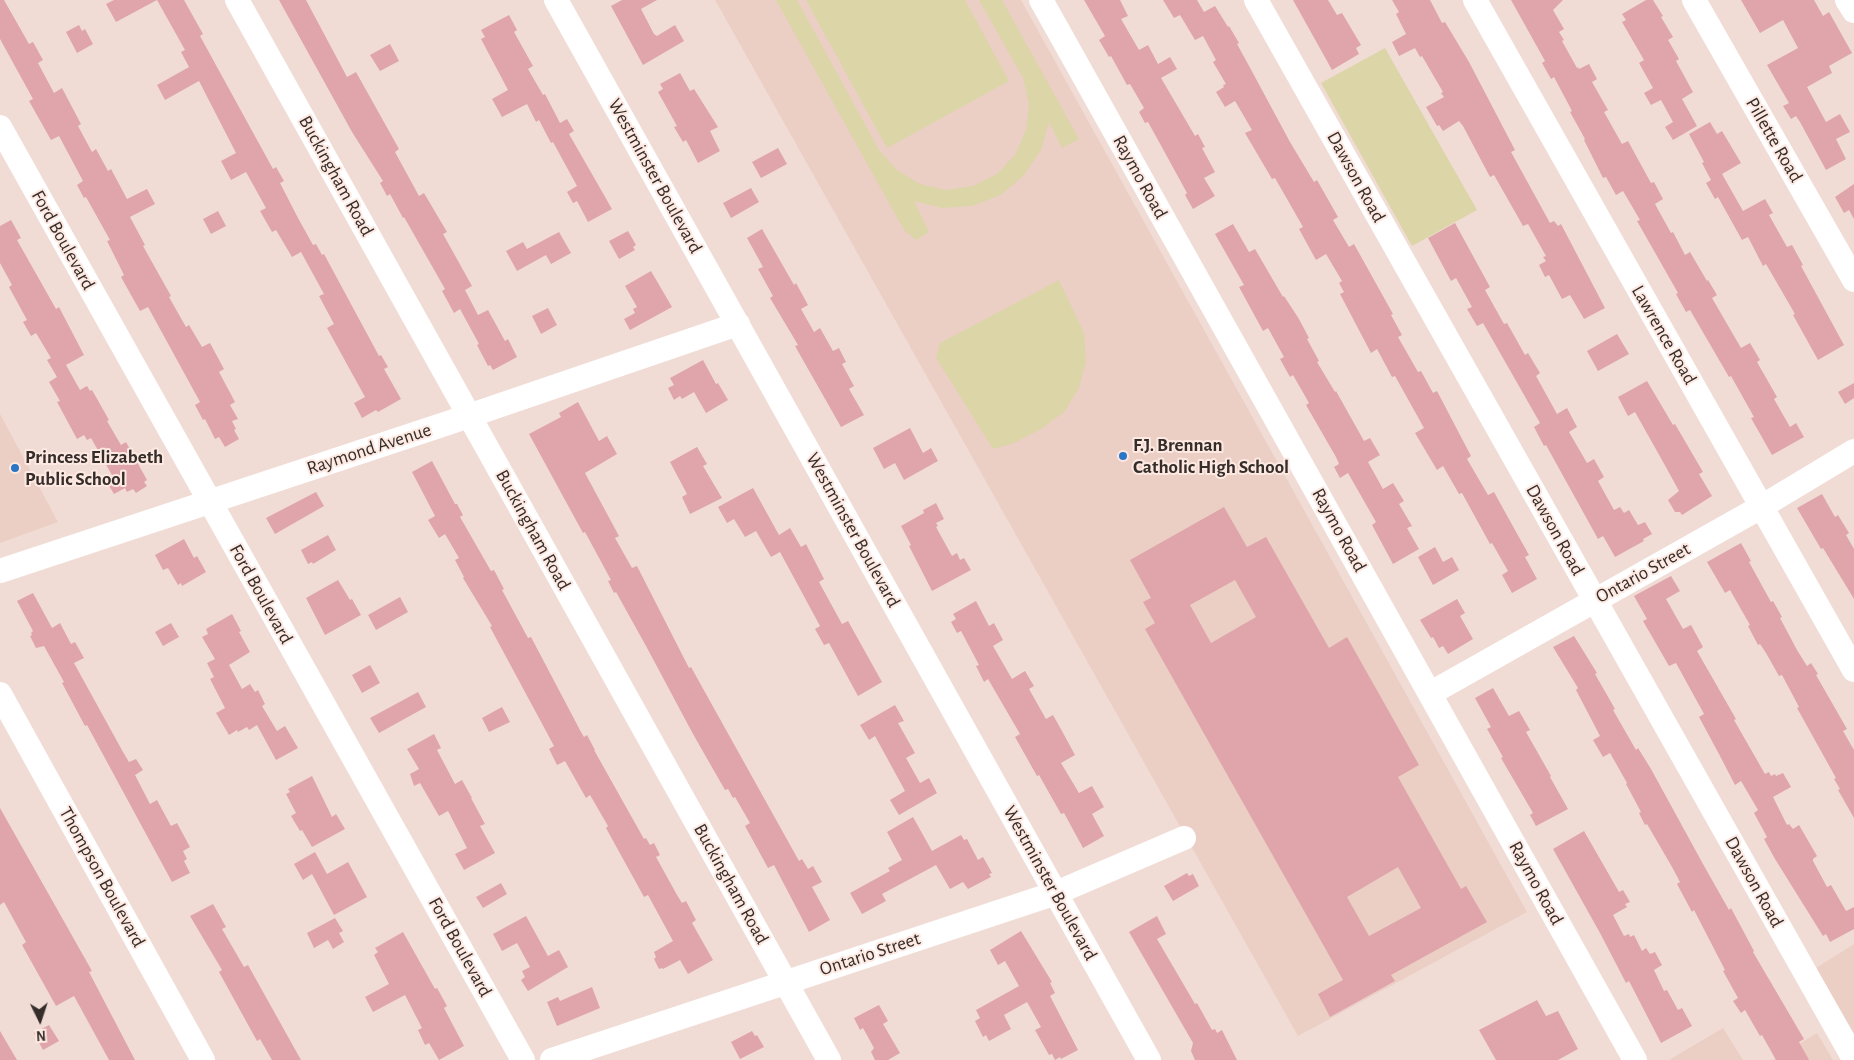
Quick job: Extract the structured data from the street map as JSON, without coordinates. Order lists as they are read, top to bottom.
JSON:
{
  "streets": {
    "street": [
      "Pillette Road",
      "Buckingham Road",
      "Westminster Boulevard",
      "Raymo Road",
      "Dawson Road",
      "Ford Boulevard",
      "Lawrence Road",
      "Raymond Avenue",
      "Ontario Street",
      "Thompson Boulevard"
    ]
  },
  "crossings": [
    ["Buckingham Road", "Raymond Avenue"],
    ["Buckingham Road", "Ontario Street"],
    ["Westminster Boulevard", "Raymond Avenue"],
    ["Westminster Boulevard", "Ontario Street"],
    ["Raymo Road", "Ontario Street"],
    ["Dawson Road", "Ontario Street"],
    ["Ford Boulevard", "Raymond Avenue"],
    ["Lawrence Road", "Ontario Street"]
  ],
  "places": ["F.J. Brennan Catholic High School", "Princess Elizabeth Public School"],
  "north": "bottom"
}
